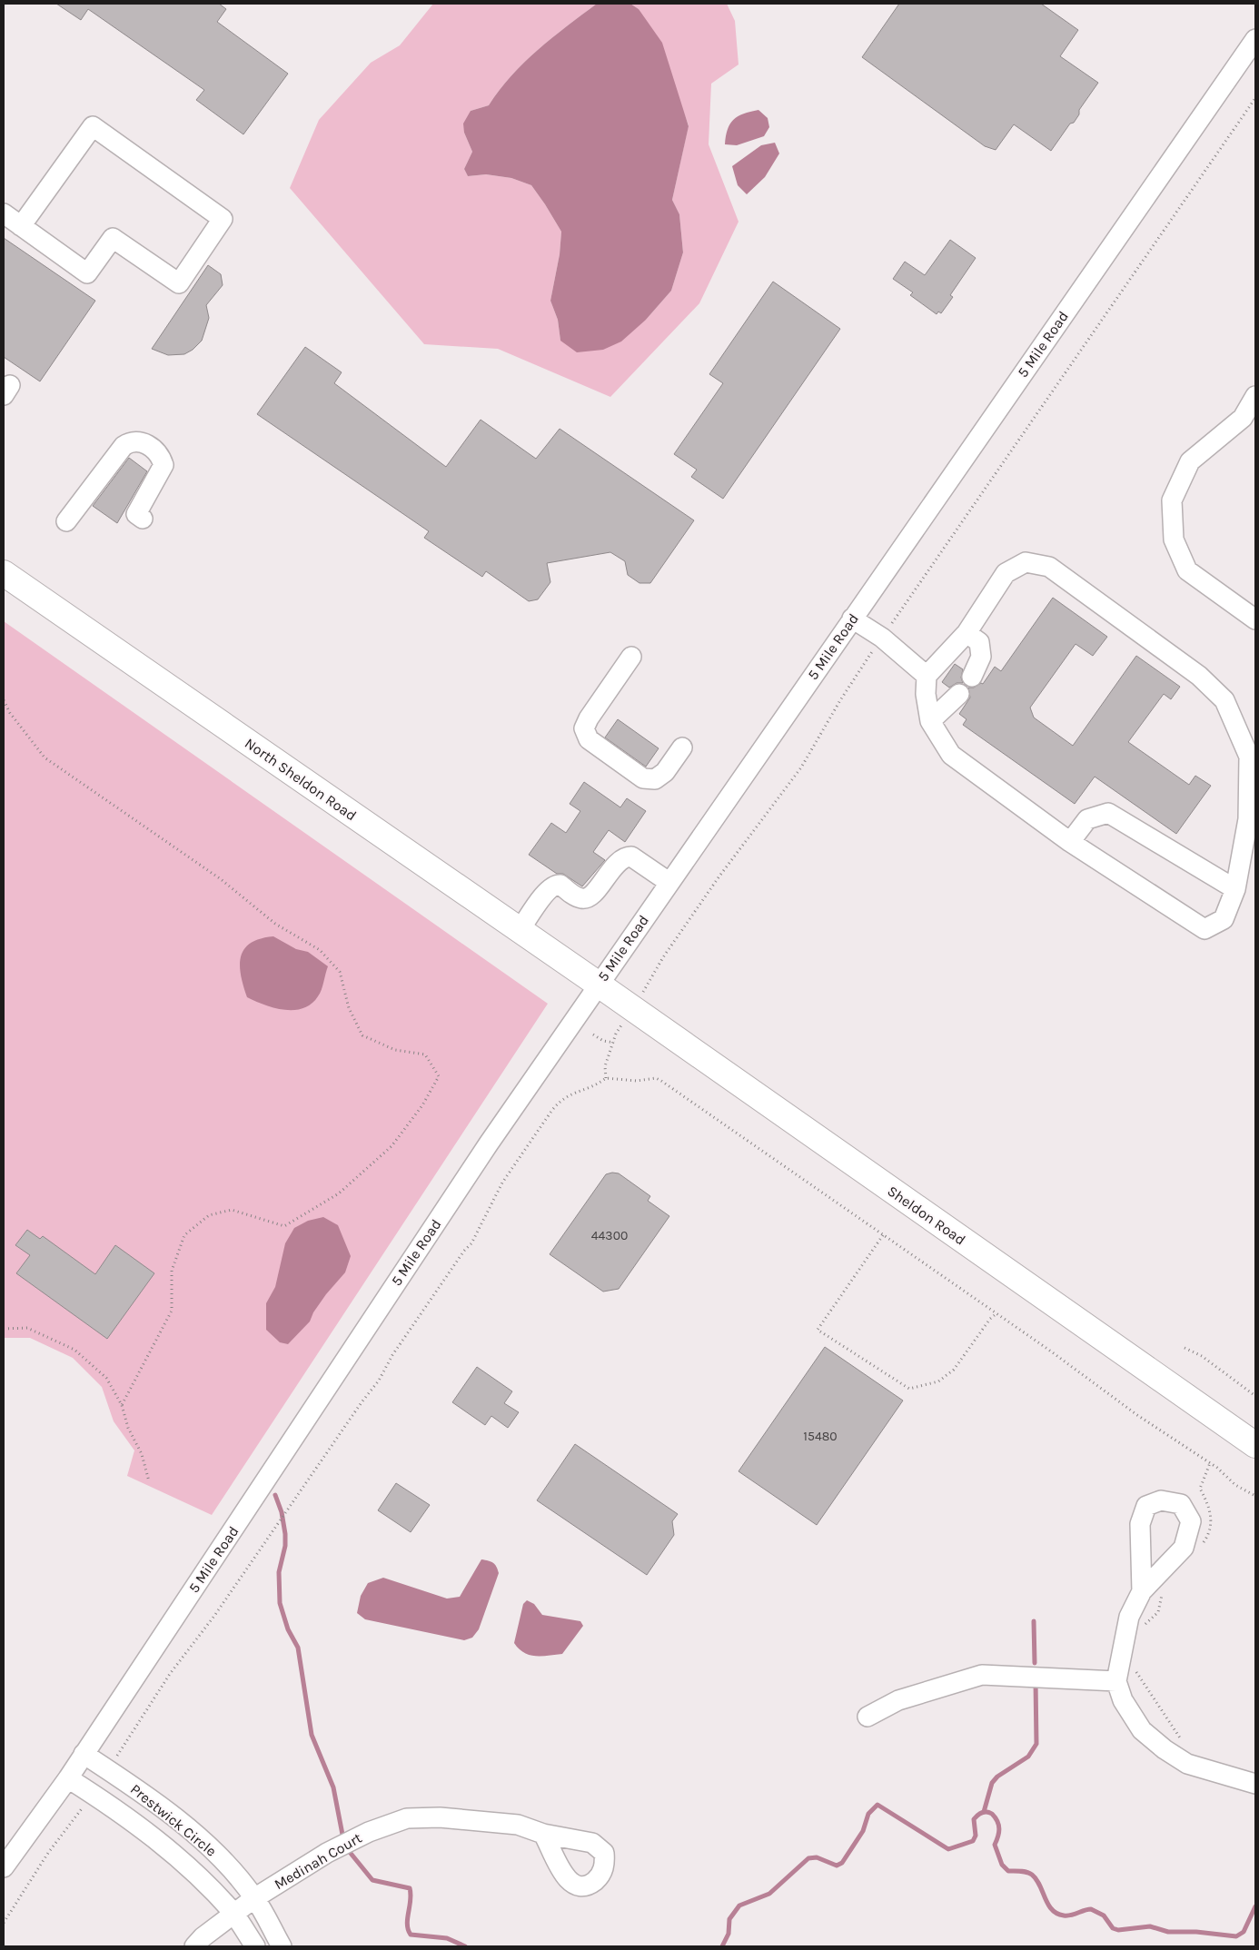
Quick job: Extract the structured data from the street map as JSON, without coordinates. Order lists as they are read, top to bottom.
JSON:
{
  "streets": {
    "main road": ["North Sheldon Road", "Sheldon Road"],
    "street": ["5 Mile Road", "Prestwick Circle", "Medinah Court"]
  },
  "crossings": [
    ["5 Mile Road", "North Sheldon Road"],
    ["5 Mile Road", "Sheldon Road"],
    ["5 Mile Road", "Prestwick Circle"],
    ["North Sheldon Road", "Sheldon Road"],
    ["Prestwick Circle", "Medinah Court"]
  ],
  "house_numbers": ["44300", "15480"]
}
